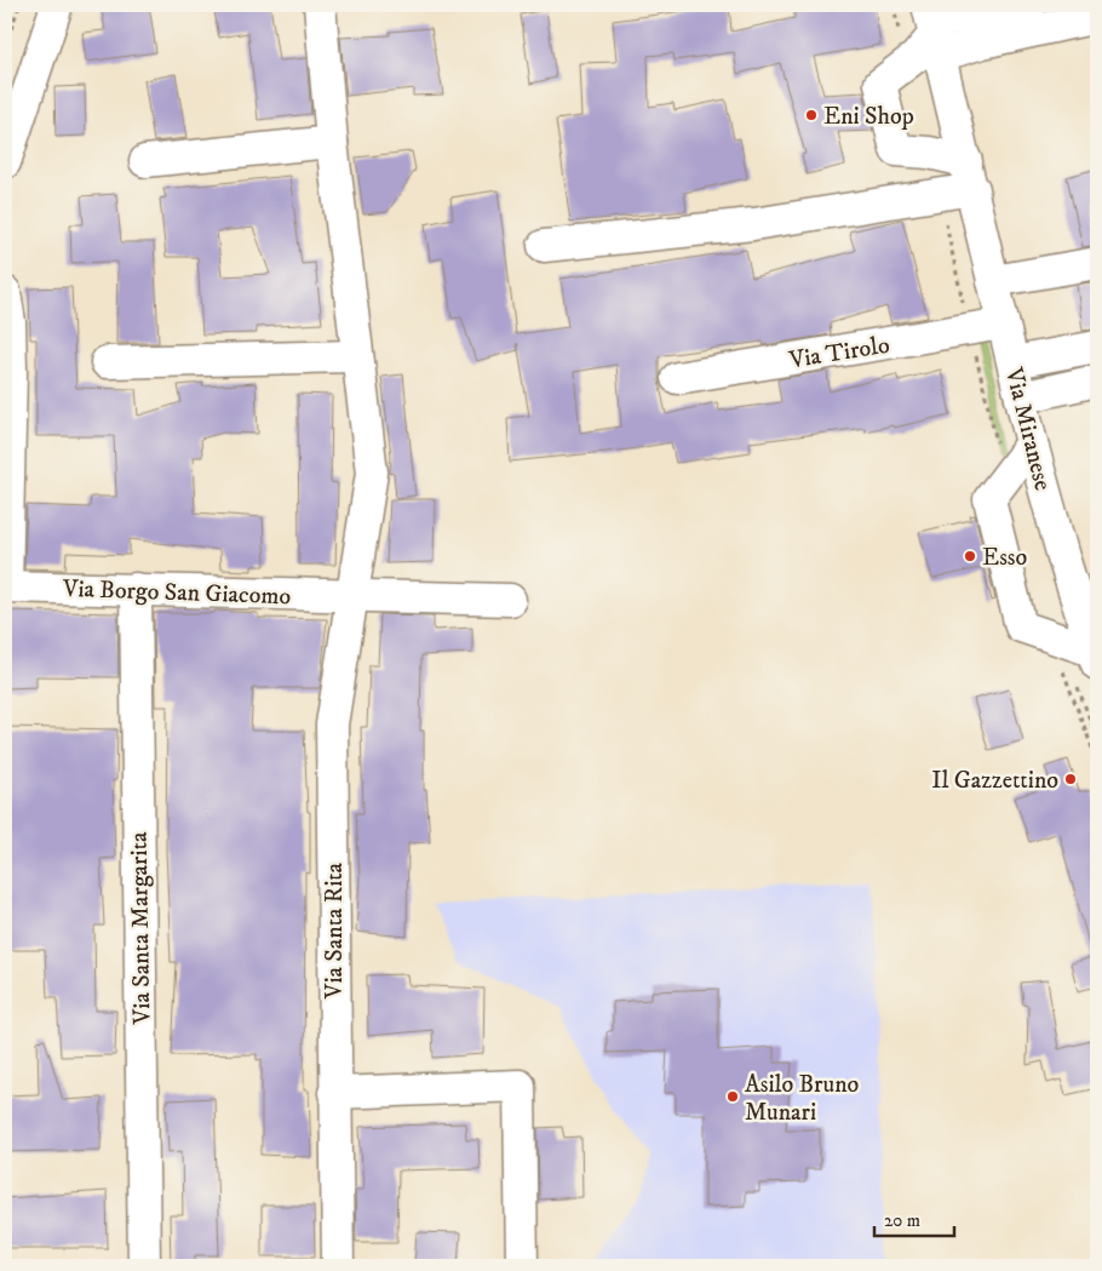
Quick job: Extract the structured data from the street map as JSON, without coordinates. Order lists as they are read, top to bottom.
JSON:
{
  "streets": {
    "street": [
      "Via Tirolo",
      "Via Miranese",
      "Via Borgo San Giacomo",
      "Via Santa Margarita",
      "Via Santa Rita"
    ]
  },
  "crossings": [
    ["Via Tirolo", "Via Miranese"],
    ["Via Borgo San Giacomo", "Via Santa Margarita"],
    ["Via Borgo San Giacomo", "Via Santa Rita"]
  ],
  "places": [
    "Eni Shop",
    "Esso",
    "Il Gazzettino",
    "Asilo Bruno Munari"
  ],
  "scale_bar": "20 m"
}
